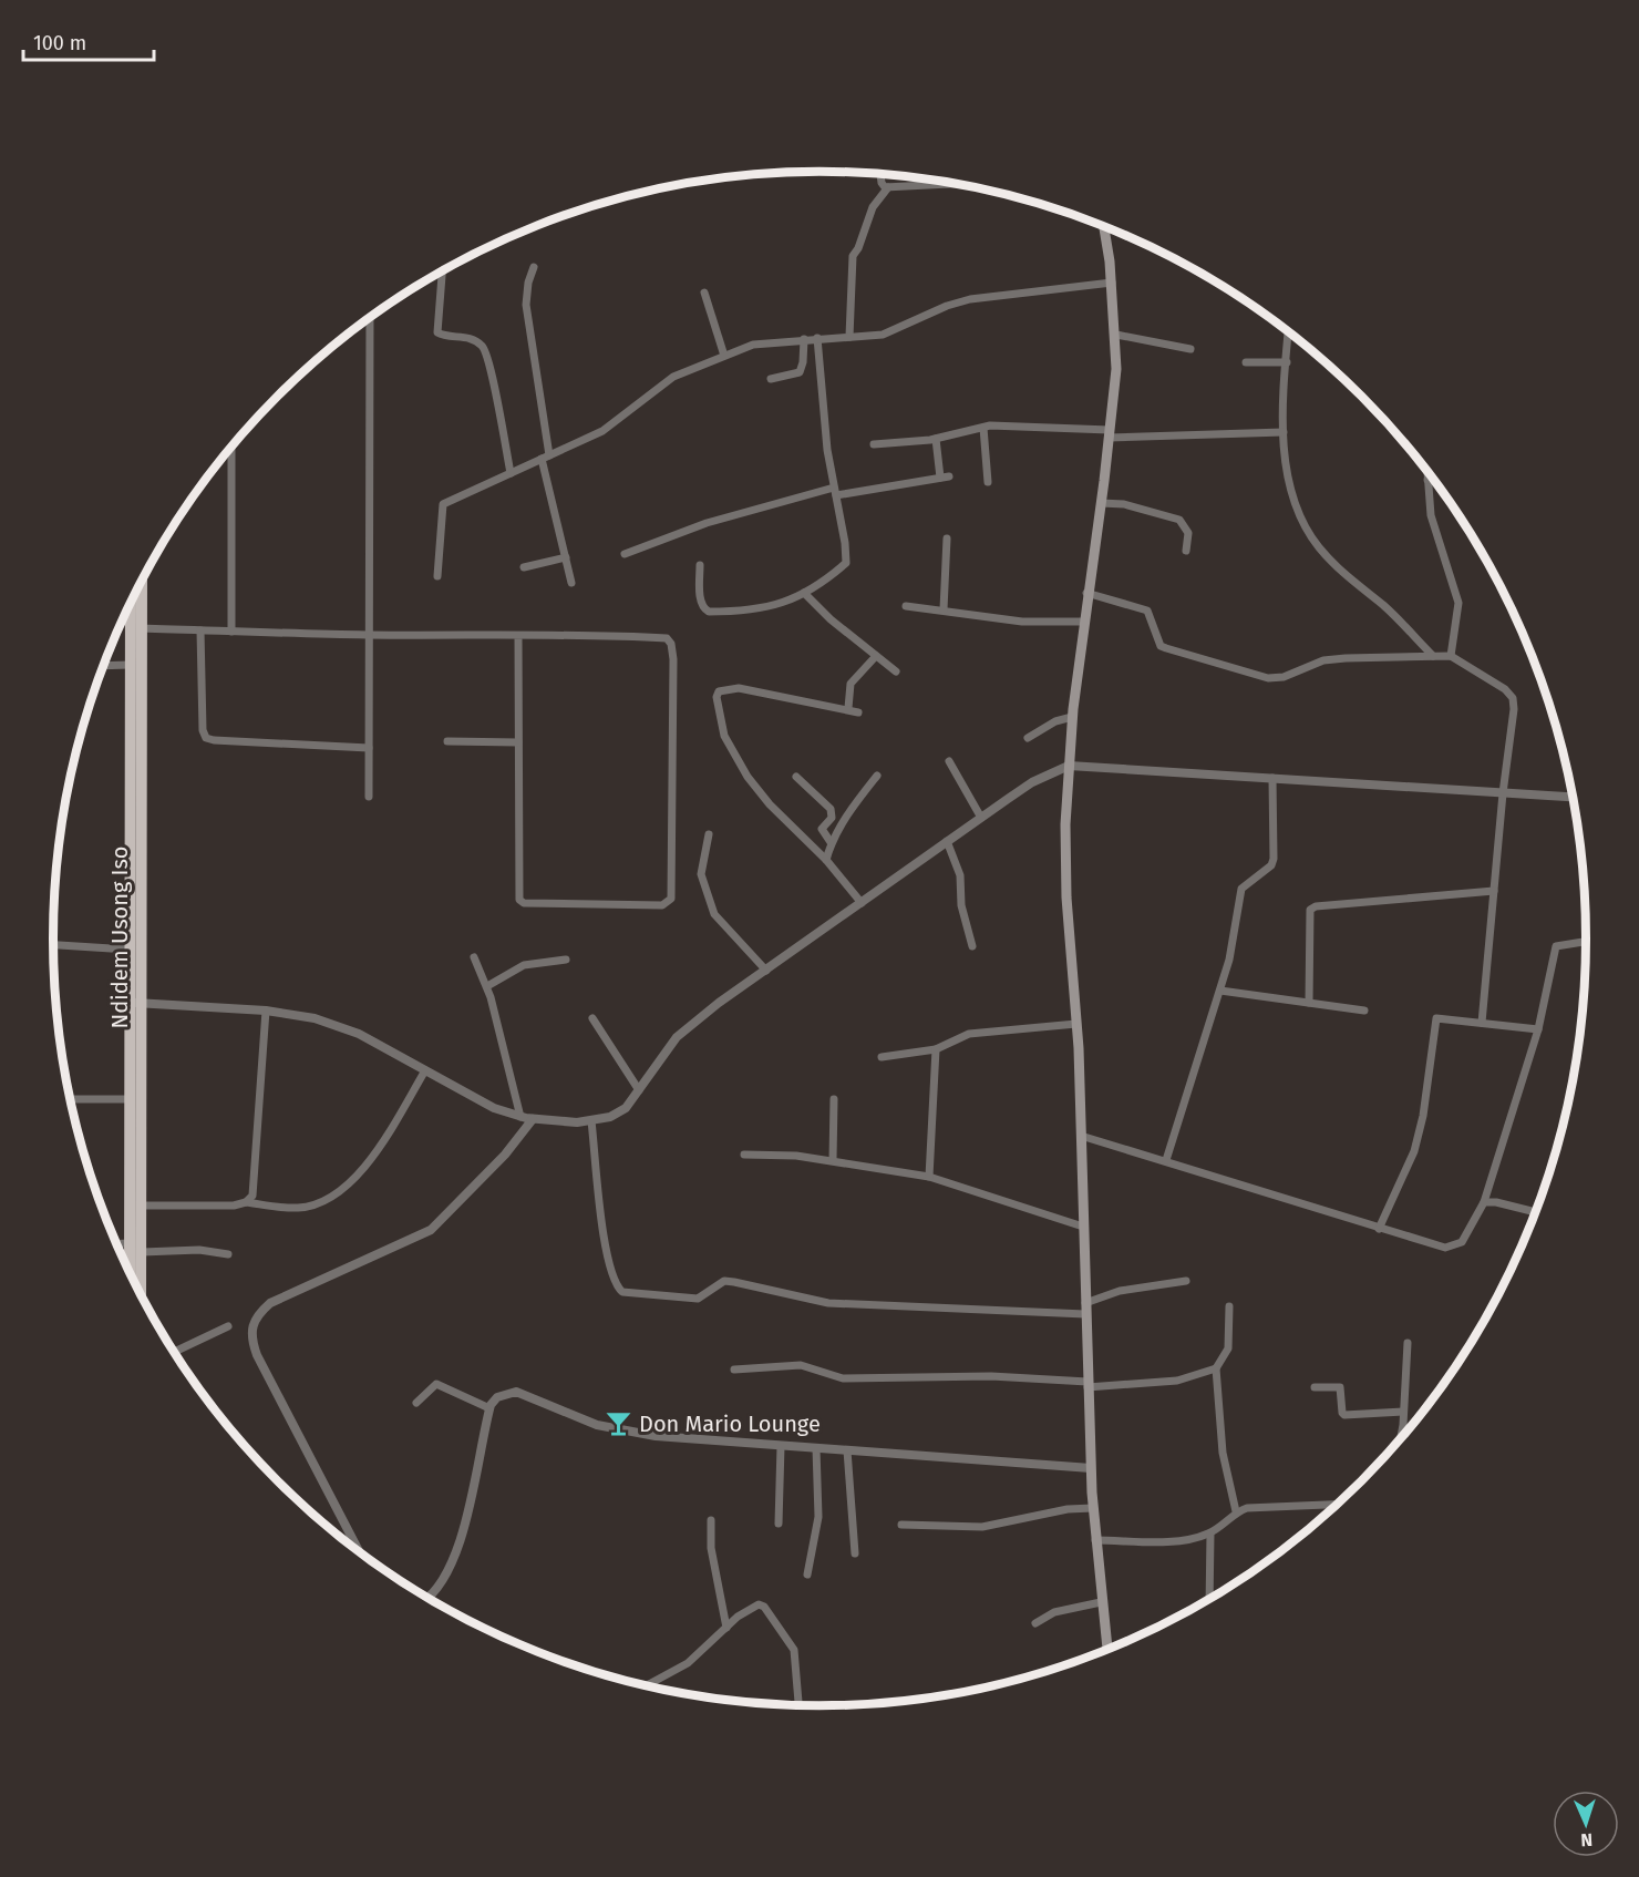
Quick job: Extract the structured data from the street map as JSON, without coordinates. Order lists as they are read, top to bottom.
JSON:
{
  "streets": {
    "highway": ["Ndidem Usong Iso"]
  },
  "places": {
    "bar": ["Don Mario Lounge"]
  },
  "scale_bar": "100 m",
  "north": "bottom"
}
